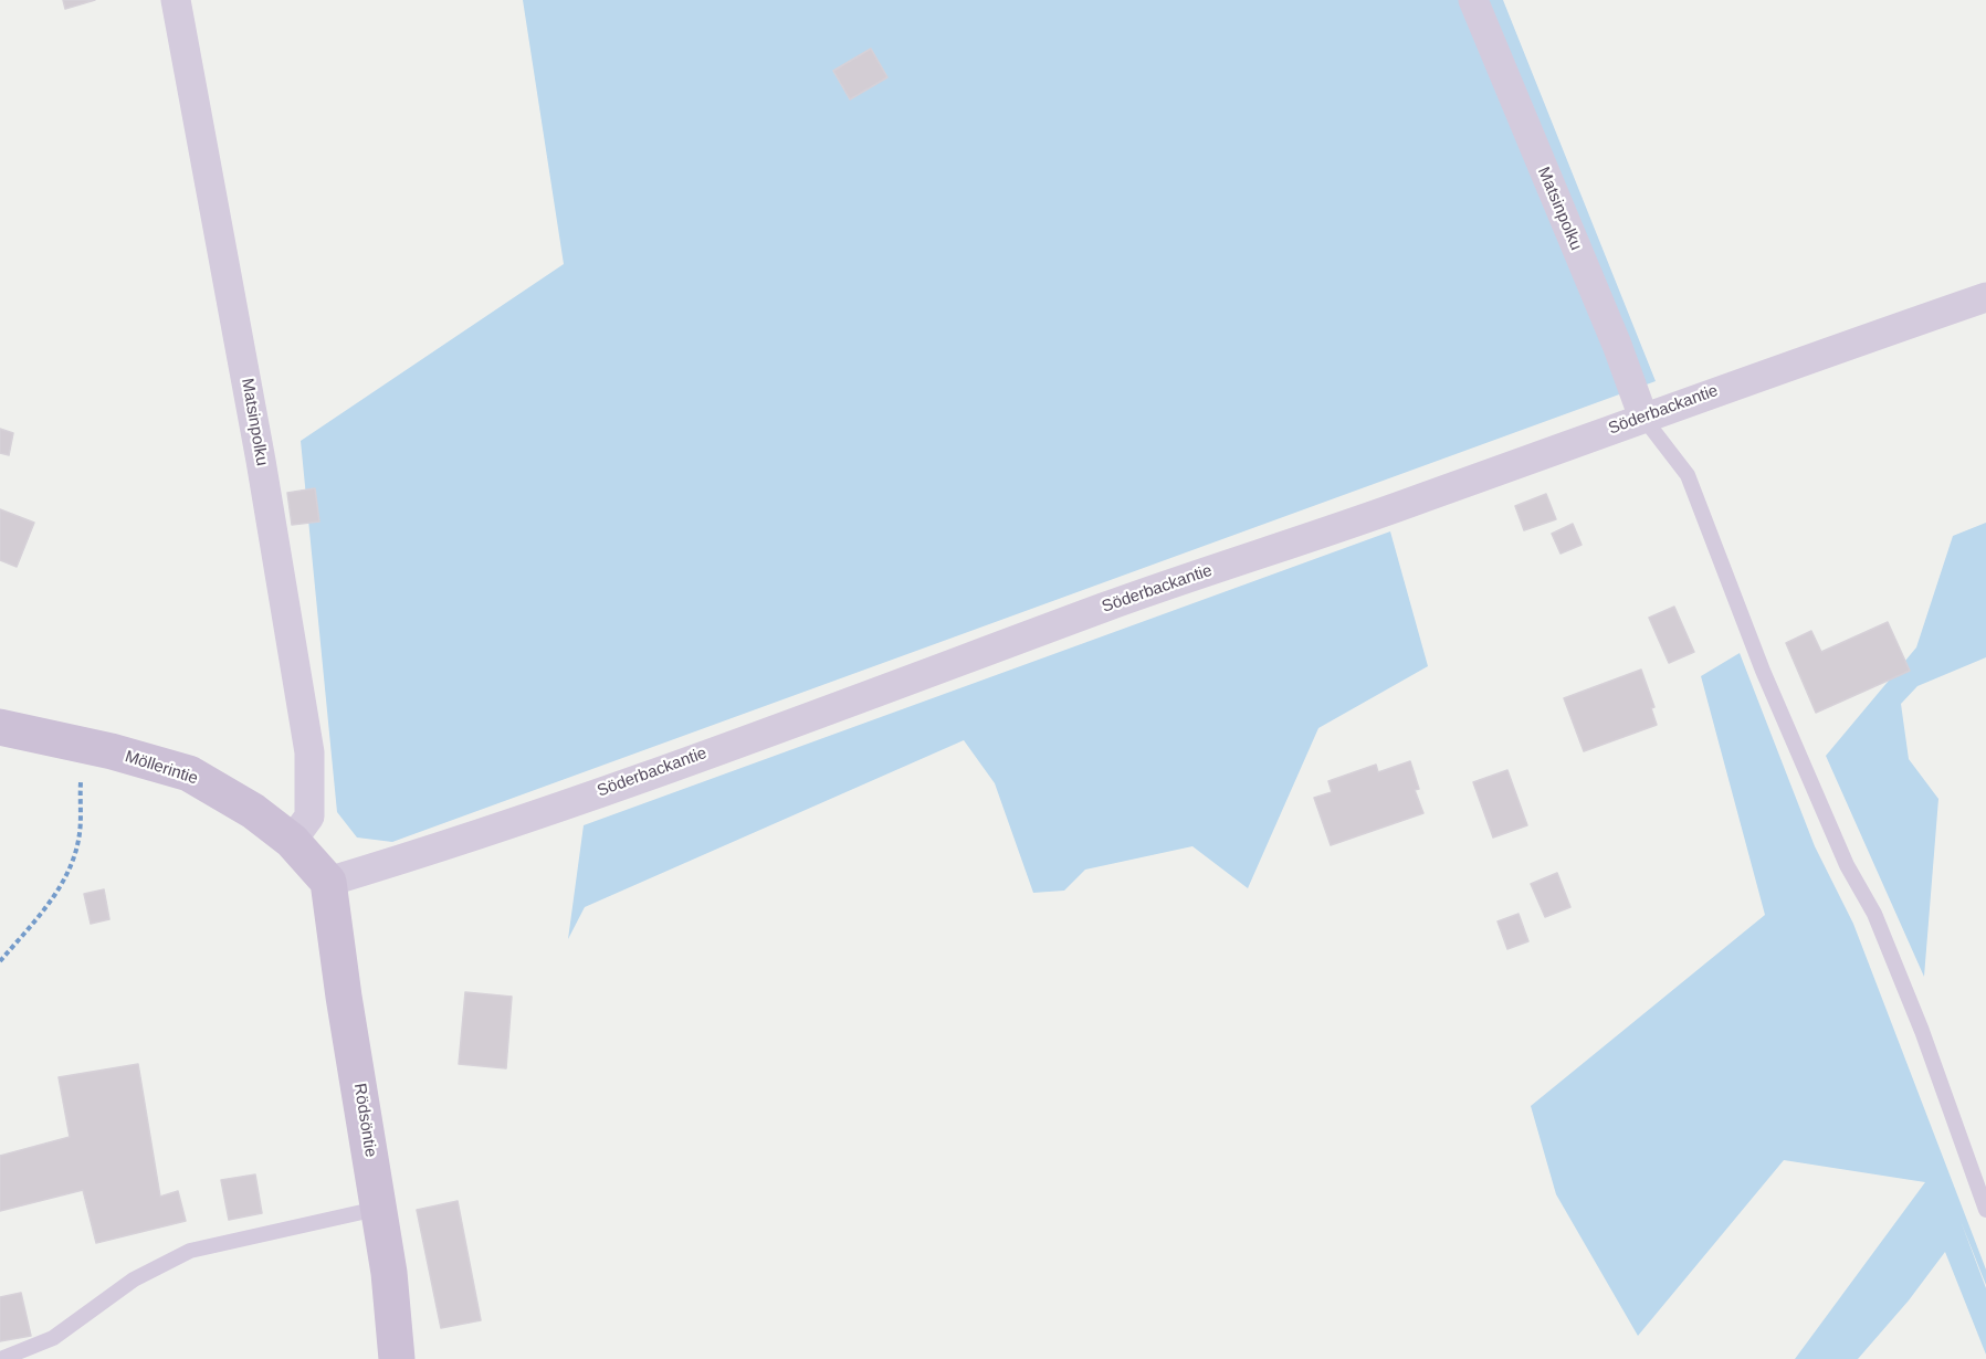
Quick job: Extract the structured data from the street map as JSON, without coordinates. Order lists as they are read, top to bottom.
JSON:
{
  "streets": {
    "street": [
      "Matsinpolku",
      "Söderbackantie",
      "Möllerintie",
      "Rödsöntie"
    ]
  },
  "crossings": [
    ["Matsinpolku", "Söderbackantie"],
    ["Matsinpolku", "Möllerintie"],
    ["Söderbackantie", "Möllerintie"],
    ["Söderbackantie", "Rödsöntie"],
    ["Möllerintie", "Rödsöntie"]
  ]
}
